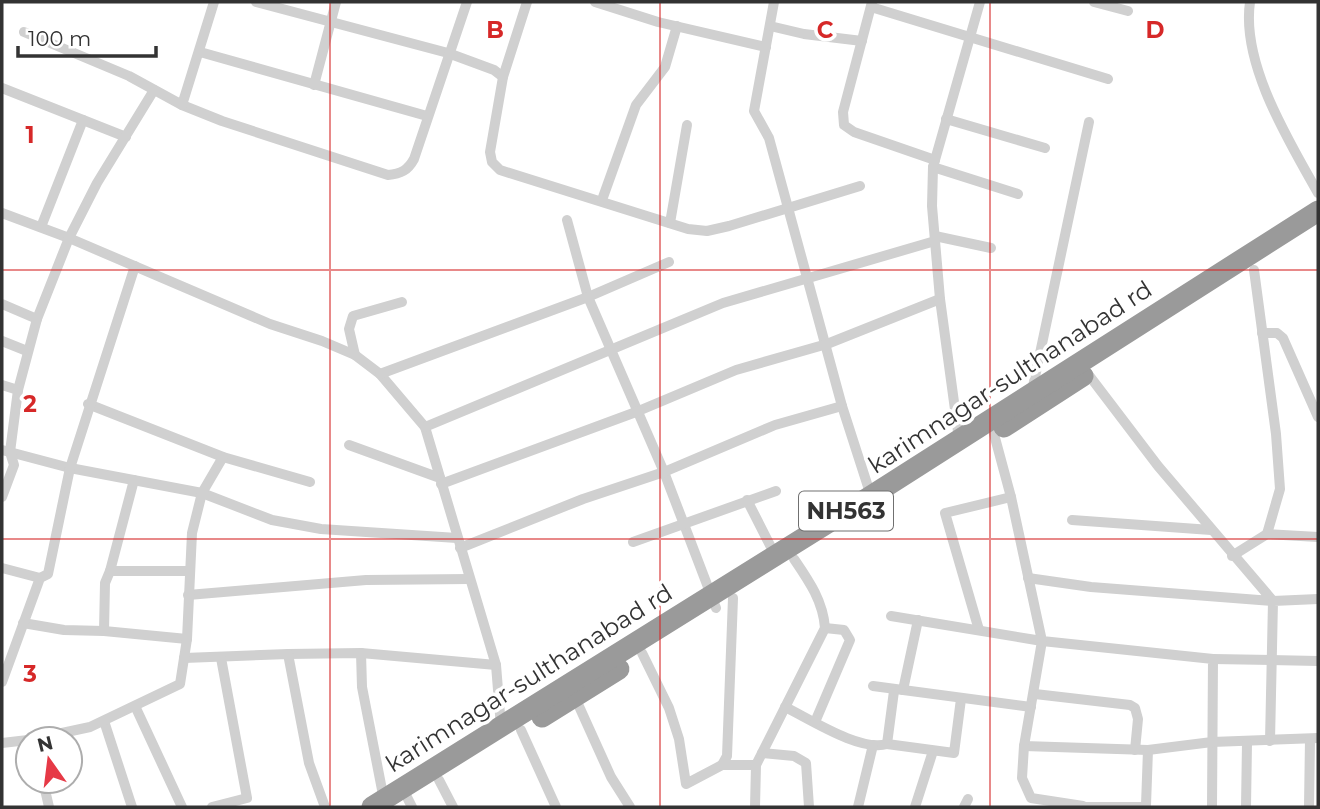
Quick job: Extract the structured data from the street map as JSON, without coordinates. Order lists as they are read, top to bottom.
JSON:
{
  "streets": {
    "highway": ["karimnagar-sulthanabad rd", "NH563"]
  },
  "crossings": [
    ["karimnagar-sulthanabad rd", "NH563"]
  ],
  "scale_bar": "100 m",
  "north": "top",
  "grid": {
    "columns": ["B", "C", "D"],
    "rows": ["1", "2", "3"]
  }
}
